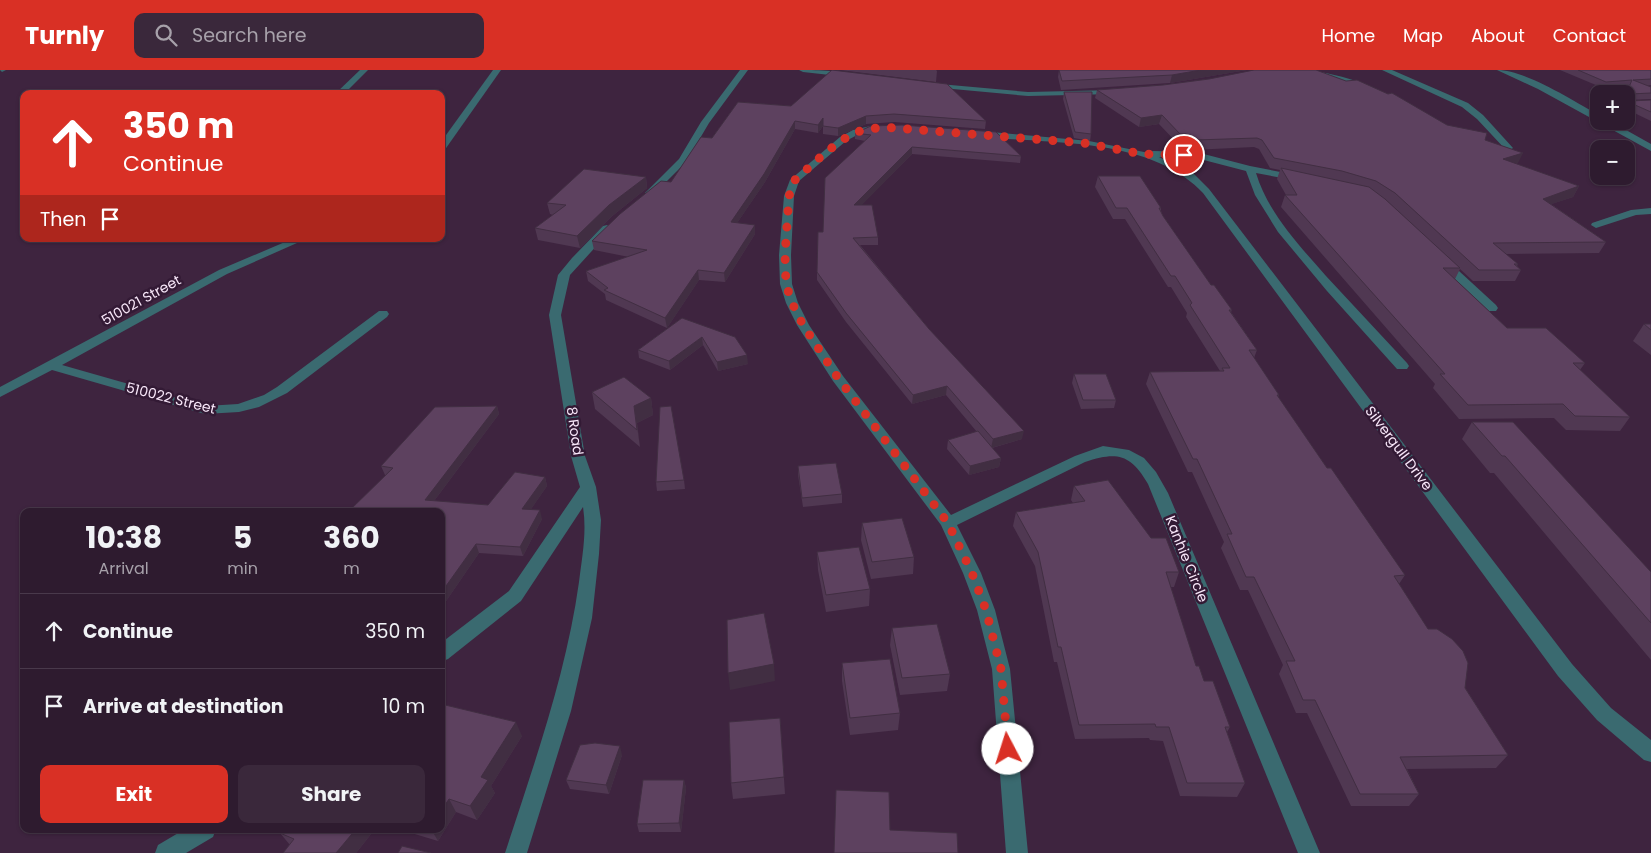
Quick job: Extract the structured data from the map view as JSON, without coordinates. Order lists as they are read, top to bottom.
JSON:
{
  "streets": {
    "street": [
      "510021 Street",
      "510022 Street",
      "8 Road",
      "Silvergull Drive",
      "Kanhie Circle"
    ]
  },
  "crossings": [
    ["510021 Street", "510022 Street"]
  ],
  "page": {
    "header": "Turnly",
    "search": "Search here",
    "nav": [
      "Home",
      "Map",
      "About",
      "Contact"
    ],
    "map_buttons": ["+", "−"],
    "turn": ["350 m", "Continue"],
    "then": "Then",
    "eta": [
      "10:38",
      "Arrival",
      "5",
      "min",
      "360",
      "m"
    ],
    "list": [
      {
        "name": "Continue",
        "value": "350 m"
      },
      {
        "name": "Arrive at destination",
        "value": "10 m"
      }
    ],
    "buttons": ["Exit", "Share"]
  }
}
